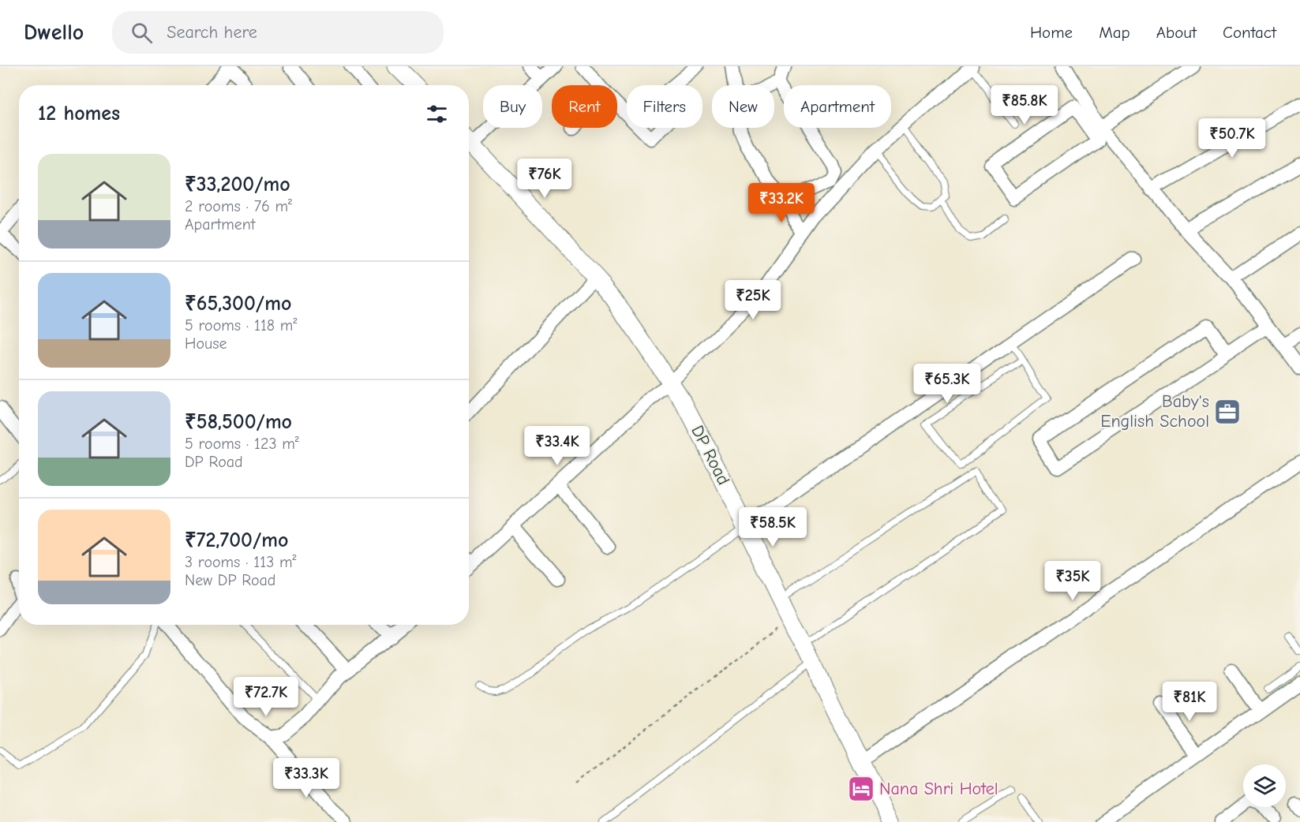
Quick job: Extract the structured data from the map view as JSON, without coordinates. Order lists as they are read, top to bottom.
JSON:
{
  "streets": {
    "street": ["DP Road"]
  },
  "places": {
    "office": ["Baby's English School"],
    "hotel": ["Nana Shri Hotel"]
  },
  "page": {
    "header": "Dwello",
    "search": "Search here",
    "nav": [
      "Home",
      "Map",
      "About",
      "Contact"
    ],
    "price": [
      "₹85.8K",
      "₹50.7K",
      "₹76K",
      "₹33.2K",
      "₹25K",
      "₹65.3K",
      "₹33.4K",
      "₹58.5K",
      "₹35K",
      "₹72.7K",
      "₹81K",
      "₹33.3K"
    ],
    "chip": [
      "Buy",
      "Rent",
      "Filters",
      "New",
      "Apartment"
    ],
    "heading": "12 homes",
    "list": [
      {
        "name": "₹33,200/mo",
        "note": "2 rooms · 76 m² · Apartment"
      },
      {
        "name": "₹65,300/mo",
        "note": "5 rooms · 118 m² · House"
      },
      {
        "name": "₹58,500/mo",
        "note": "5 rooms · 123 m² · DP Road"
      },
      {
        "name": "₹72,700/mo",
        "note": "3 rooms · 113 m² · New DP Road"
      }
    ]
  }
}
